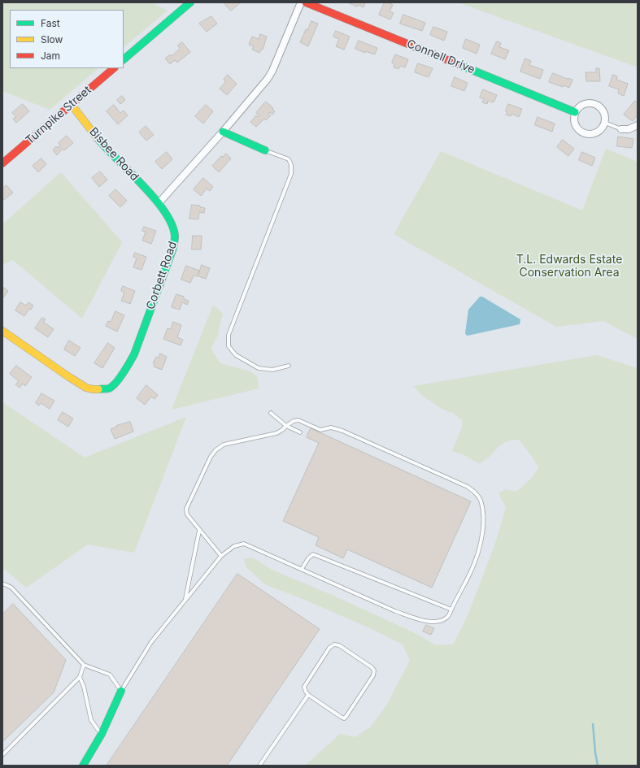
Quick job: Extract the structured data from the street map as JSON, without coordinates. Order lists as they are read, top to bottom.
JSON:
{
  "streets": {
    "street": [
      "Connell Drive",
      "Turnpike Street",
      "Bisbee Road",
      "Corbett Road"
    ]
  },
  "crossings": [
    ["Turnpike Street", "Bisbee Road"],
    ["Bisbee Road", "Corbett Road"]
  ],
  "parks": ["T.L. Edwards Estate Conservation Area"],
  "legend": ["Fast", "Slow", "Jam"]
}
